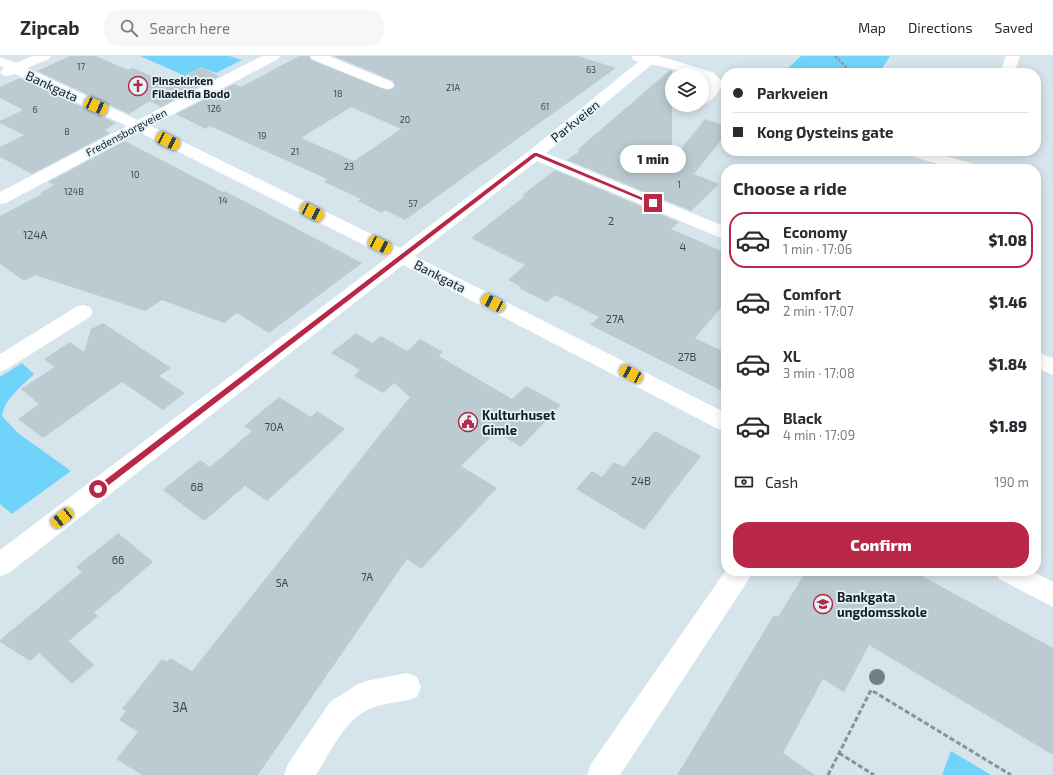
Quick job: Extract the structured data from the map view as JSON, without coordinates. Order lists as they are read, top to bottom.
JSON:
{
  "streets": {
    "street": ["Bankgata", "Parkveien", "Fredensborgveien"]
  },
  "crossings": [
    ["Bankgata", "Parkveien"],
    ["Bankgata", "Fredensborgveien"]
  ],
  "places": {
    "church": ["Pinsekirken Filadelfia Bodø"],
    "public building": ["Kulturhuset Gimle"],
    "school or university": ["Bankgata ungdomsskole"]
  },
  "house_numbers": [
    "17",
    "63",
    "21A",
    "18",
    "61",
    "126",
    "6",
    "20",
    "8",
    "19",
    "21",
    "23",
    "10",
    "1",
    "124B",
    "14",
    "57",
    "2",
    "124A",
    "4",
    "27A",
    "27B",
    "70A",
    "24B",
    "68",
    "66",
    "7A",
    "5A",
    "3A"
  ],
  "page": {
    "header": "Zipcab",
    "search": "Search here",
    "nav": ["Map", "Directions", "Saved"],
    "banner": ["Parkveien", "Kong Øysteins gate"],
    "bubble": "1 min",
    "heading": "Choose a ride",
    "list": [
      {
        "name": "Economy",
        "note": "1 min · 17:06",
        "value": "$1.08"
      },
      {
        "name": "Comfort",
        "note": "2 min · 17:07",
        "value": "$1.46"
      },
      {
        "name": "XL",
        "note": "3 min · 17:08",
        "value": "$1.84"
      },
      {
        "name": "Black",
        "note": "4 min · 17:09",
        "value": "$1.89"
      }
    ],
    "pay": ["Cash", "190 m"],
    "buttons": "Confirm"
  }
}
